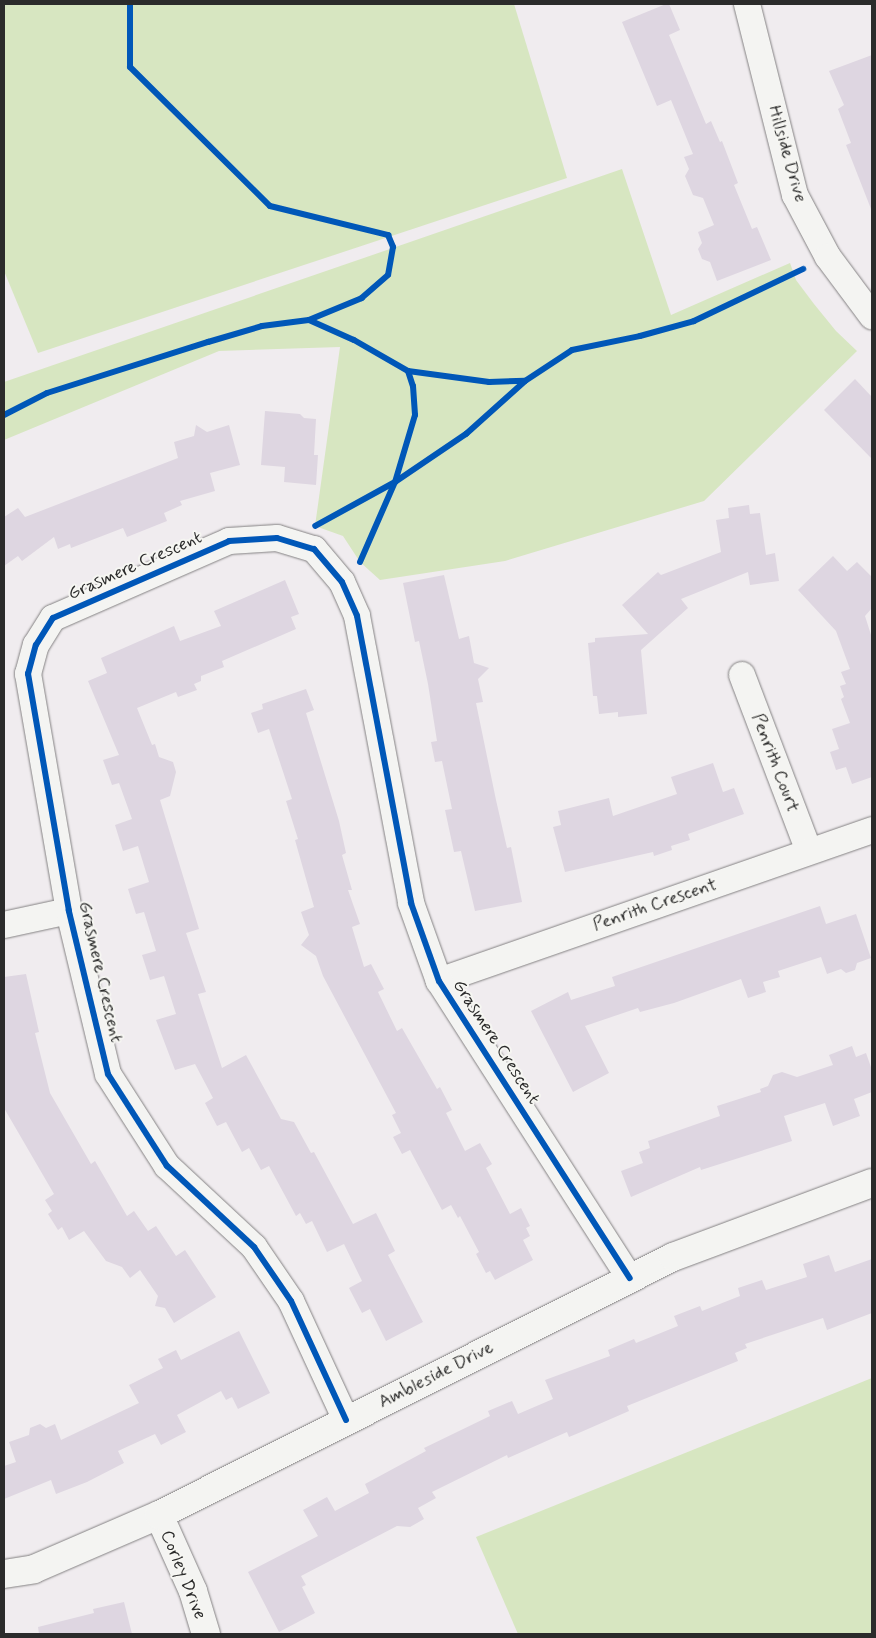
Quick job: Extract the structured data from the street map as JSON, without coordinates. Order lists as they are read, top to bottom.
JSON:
{
  "streets": {
    "street": [
      "Hillside Drive",
      "Grasmere Crescent",
      "Penrith Court",
      "Penrith Crescent",
      "Ambleside Drive",
      "Corley Drive"
    ]
  },
  "crossings": [
    ["Grasmere Crescent", "Penrith Crescent"],
    ["Grasmere Crescent", "Ambleside Drive"],
    ["Penrith Court", "Penrith Crescent"],
    ["Ambleside Drive", "Corley Drive"]
  ]
}
